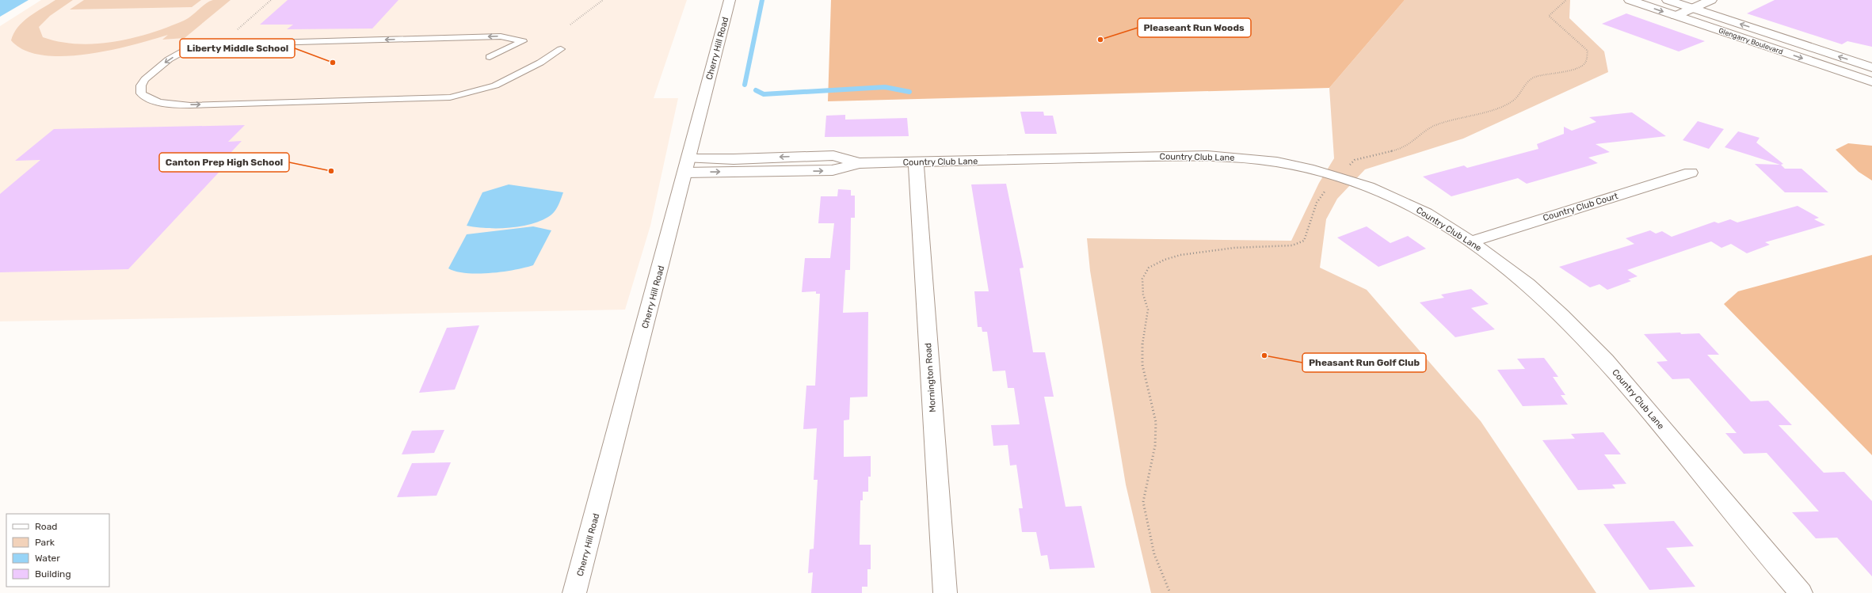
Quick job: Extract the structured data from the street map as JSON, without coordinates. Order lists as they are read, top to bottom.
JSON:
{
  "streets": {
    "street": [
      "Glengarry Boulevard",
      "Cherry Hill Road",
      "Country Club Lane",
      "Country Club Court",
      "Mornington Road"
    ]
  },
  "crossings": [
    ["Cherry Hill Road", "Country Club Lane"],
    ["Country Club Lane", "Country Club Court"],
    ["Country Club Lane", "Mornington Road"]
  ],
  "places": [
    "Pleaseant Run Woods",
    "Liberty Middle School",
    "Canton Prep High School",
    "Pheasant Run Golf Club"
  ],
  "legend": [
    "Road",
    "Park",
    "Water",
    "Building"
  ]
}
